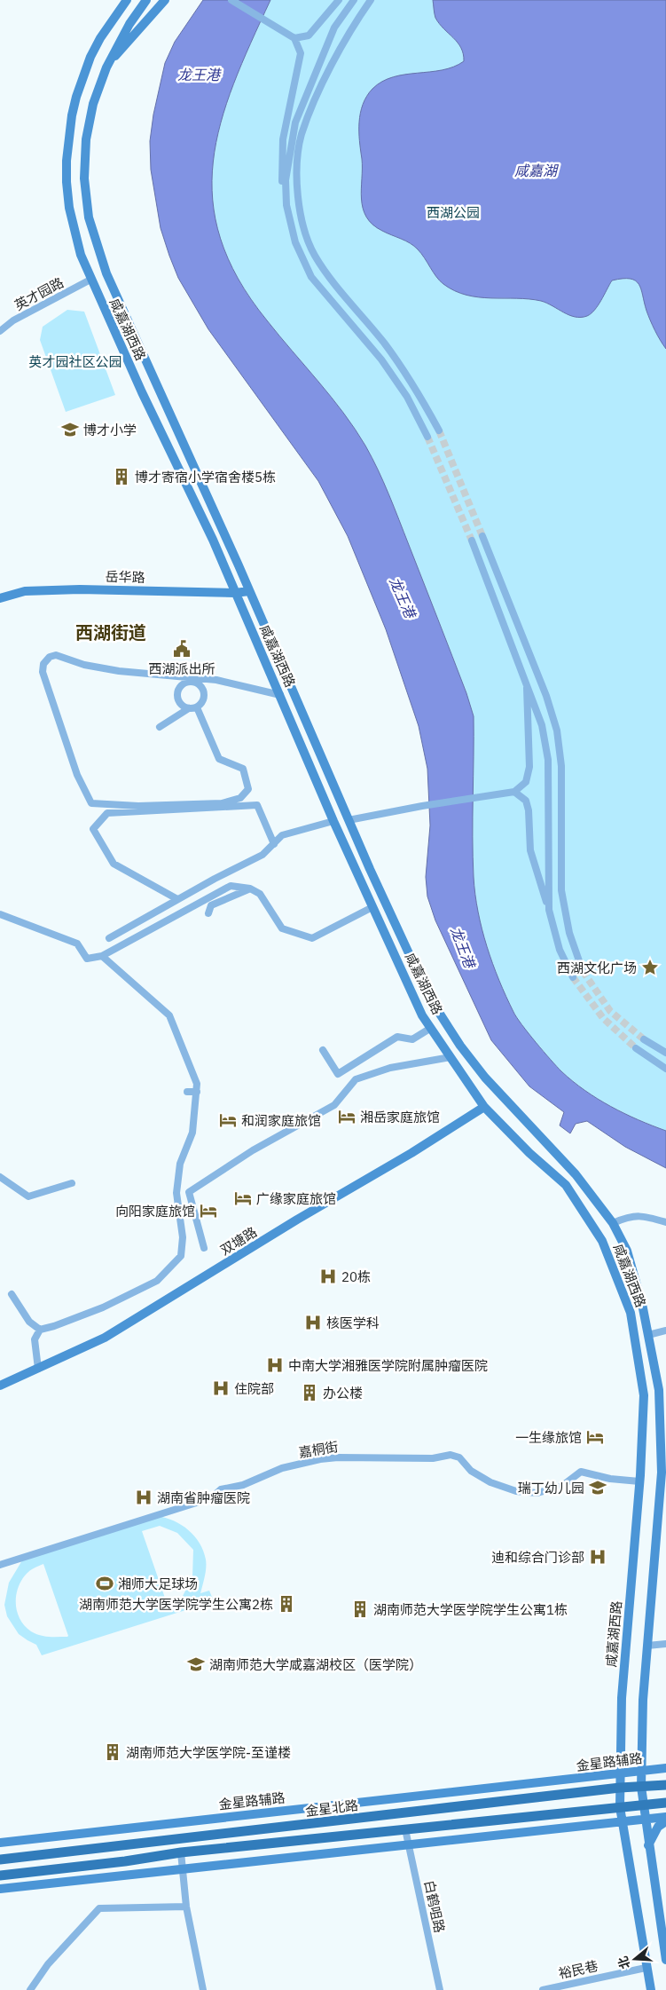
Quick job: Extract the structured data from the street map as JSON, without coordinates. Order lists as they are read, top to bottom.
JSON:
{
  "streets": {
    "main road": [
      "咸嘉湖西路",
      "岳华路",
      "双塘路",
      "金星路辅路",
      "金星北路"
    ],
    "street": [
      "英才园路",
      "嘉桐街",
      "白鹤咀路",
      "裕民巷"
    ]
  },
  "crossings": [
    ["英才园路", "咸嘉湖西路"],
    ["咸嘉湖西路", "岳华路"],
    ["咸嘉湖西路", "双塘路"],
    ["咸嘉湖西路", "嘉桐街"],
    ["咸嘉湖西路", "金星路辅路"],
    ["咸嘉湖西路", "金星北路"],
    ["咸嘉湖西路", "裕民巷"],
    ["金星北路", "白鹤咀路"]
  ],
  "districts": ["西湖街道"],
  "water": ["龙王港", "咸嘉湖"],
  "parks": ["西湖公园", "英才园社区公园"],
  "places": {
    "school or university": ["博才小学", "瑞丁幼儿园", "湖南师范大学咸嘉湖校区（医学院）"],
    "building": [
      "博才寄宿小学宿舍楼5栋",
      "办公楼",
      "湖南师范大学医学院学生公寓2栋",
      "湖南师范大学医学院学生公寓1栋",
      "湖南师范大学医学院-至谨楼"
    ],
    "public building": ["西湖派出所"],
    "place": ["西湖文化广场"],
    "hotel": [
      "湘岳家庭旅馆",
      "和润家庭旅馆",
      "广缘家庭旅馆",
      "向阳家庭旅馆",
      "一生缘旅馆"
    ],
    "hospital": [
      "20栋",
      "核医学科",
      "中南大学湘雅医学院附属肿瘤医院",
      "住院部",
      "湖南省肿瘤医院",
      "迪和综合门诊部"
    ],
    "sports": ["湘师大足球场"]
  },
  "north": "left"
}
